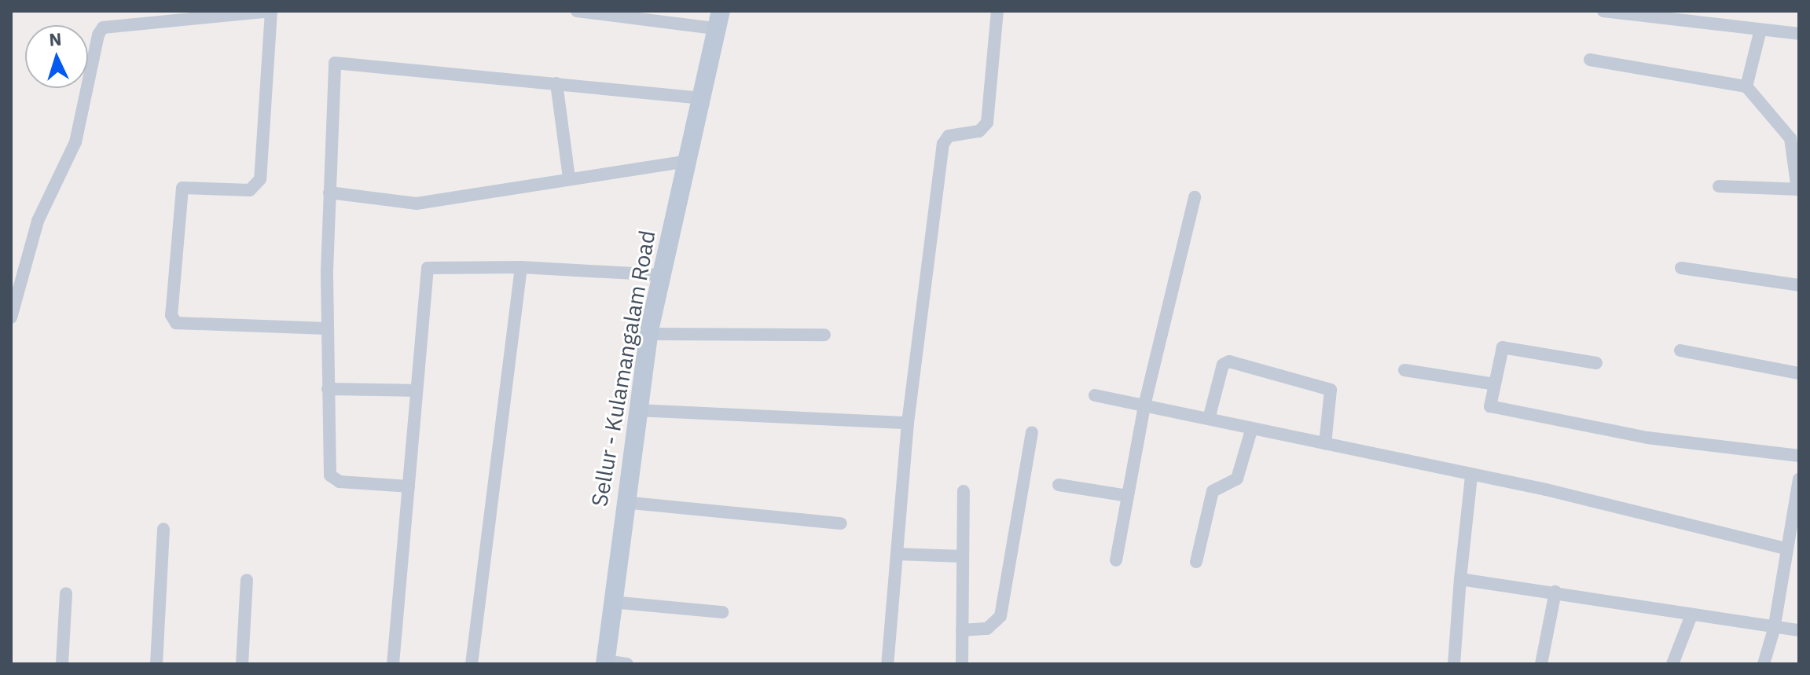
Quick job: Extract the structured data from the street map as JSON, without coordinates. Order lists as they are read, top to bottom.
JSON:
{
  "streets": {
    "main road": ["Sellur - Kulamangalam Road"]
  },
  "north": "top"
}
